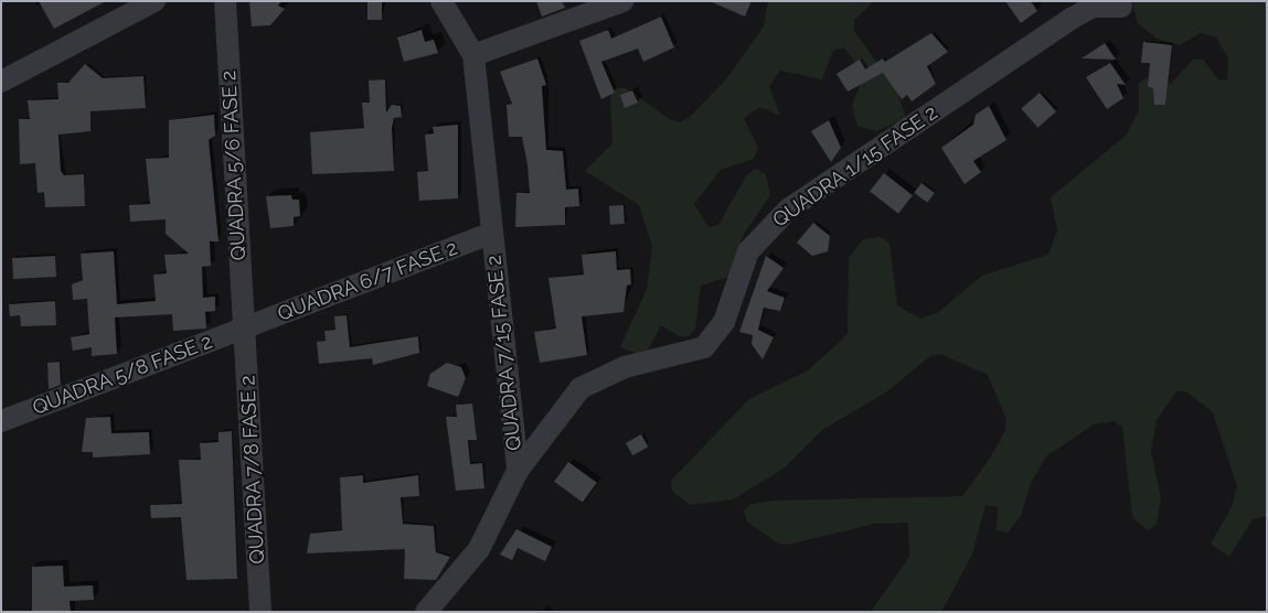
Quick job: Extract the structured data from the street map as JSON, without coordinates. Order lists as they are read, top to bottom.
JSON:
{
  "streets": {
    "street": [
      "QUADRA 5/6 FASE 2",
      "QUADRA 1/15 FASE 2",
      "QUADRA 6/7 FASE 2",
      "QUADRA 7/15 FASE 2",
      "QUADRA 5/8 FASE 2",
      "QUADRA 7/8 FASE 2"
    ]
  },
  "crossings": [
    ["QUADRA 5/6 FASE 2", "QUADRA 6/7 FASE 2"],
    ["QUADRA 5/6 FASE 2", "QUADRA 5/8 FASE 2"],
    ["QUADRA 5/6 FASE 2", "QUADRA 7/8 FASE 2"],
    ["QUADRA 1/15 FASE 2", "QUADRA 7/15 FASE 2"],
    ["QUADRA 6/7 FASE 2", "QUADRA 7/15 FASE 2"],
    ["QUADRA 6/7 FASE 2", "QUADRA 5/8 FASE 2"],
    ["QUADRA 6/7 FASE 2", "QUADRA 7/8 FASE 2"],
    ["QUADRA 5/8 FASE 2", "QUADRA 7/8 FASE 2"]
  ]
}
